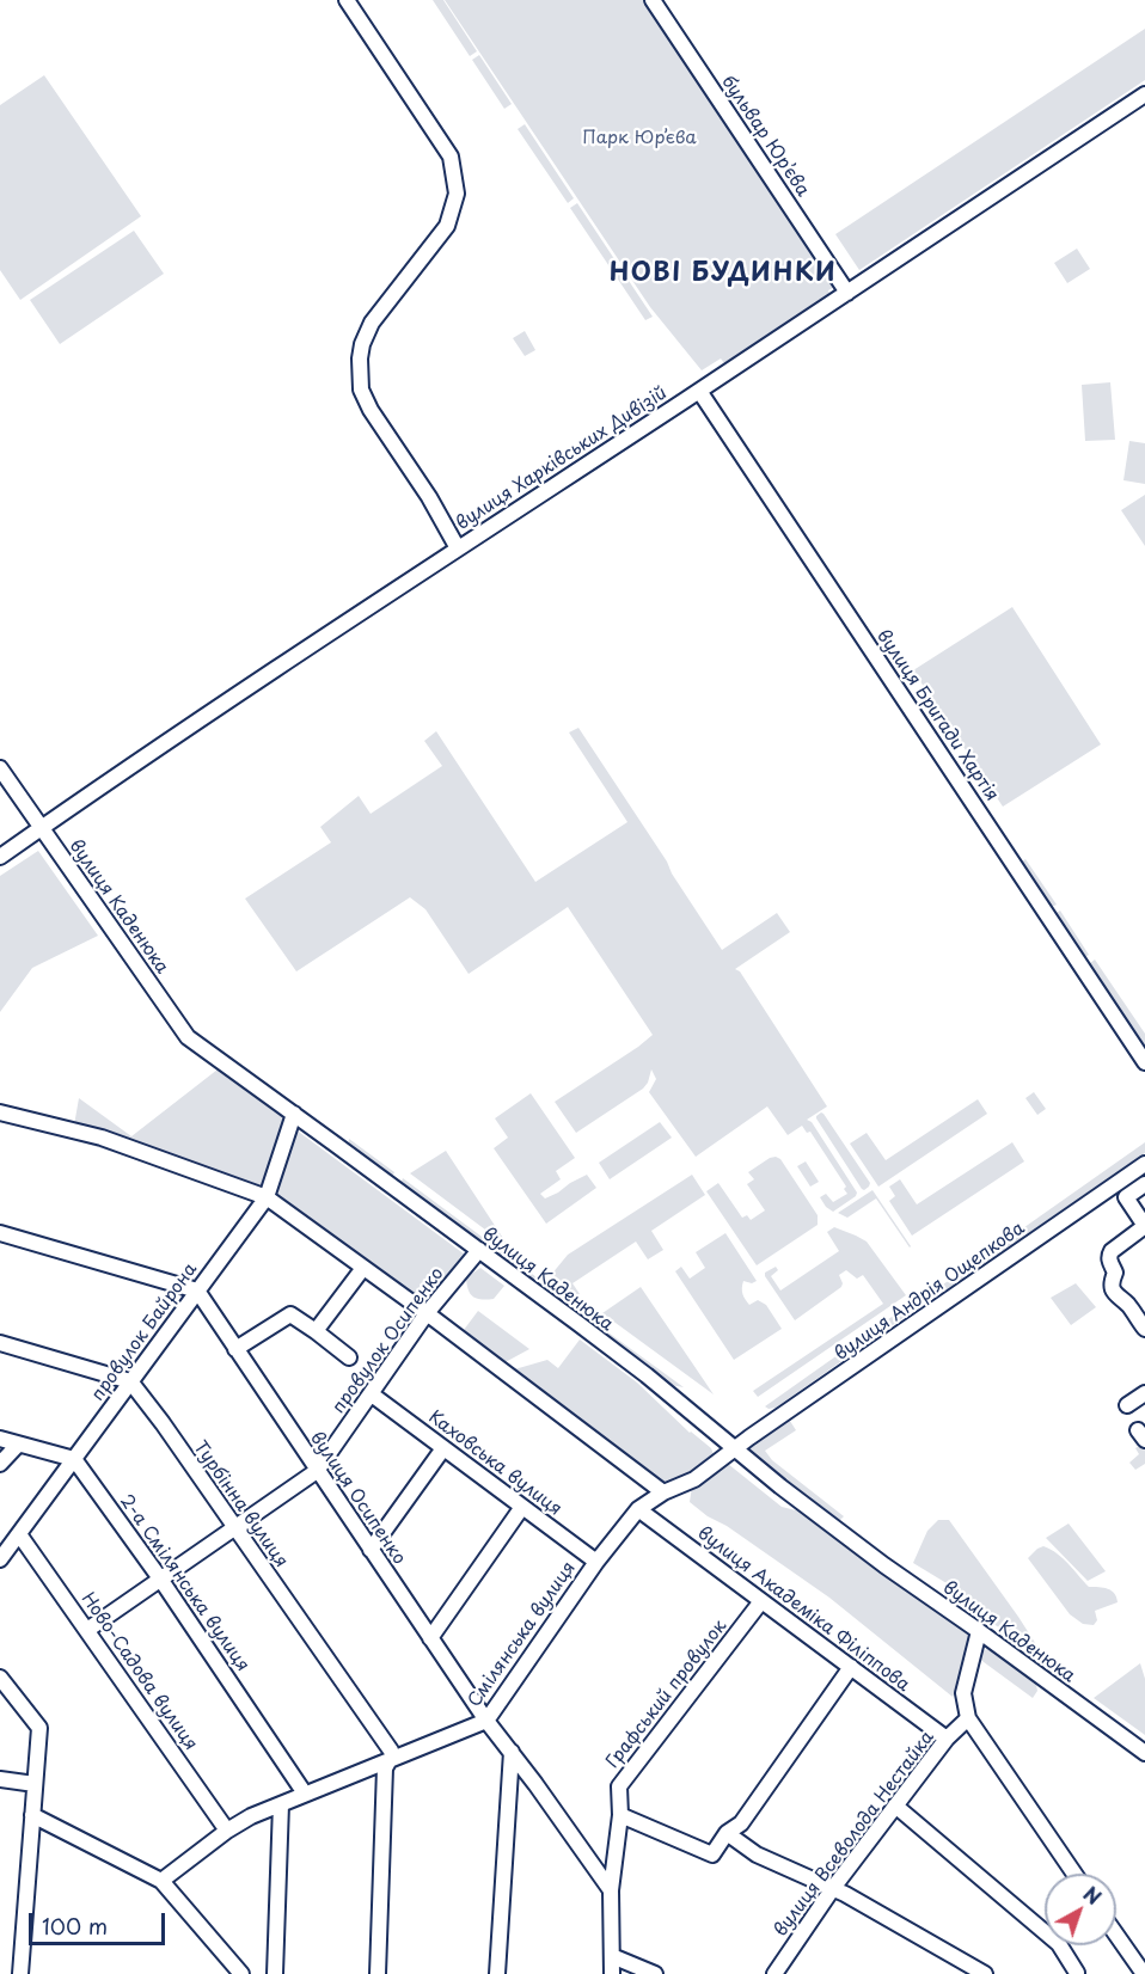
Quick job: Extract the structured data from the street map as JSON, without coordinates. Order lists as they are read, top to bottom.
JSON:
{
  "streets": {
    "street": [
      "бульвар Юрʼєва",
      "вулиця Харківських Дивізій",
      "вулиця Бригади Хартія",
      "вулиця Каденюка",
      "вулиця Андрія Ощепкова",
      "провулок Байрона",
      "провулок Осипенко",
      "Каховська вулиця",
      "вулиця Осипенко",
      "Турбінна вулиця",
      "2-а Смілянська вулиця",
      "вулиця Академіка Філіппова",
      "Смілянська вулиця",
      "Ново-Садова вулиця",
      "Графський провулок",
      "вулиця Всеволода Нестайка"
    ]
  },
  "crossings": [
    ["бульвар Юрʼєва", "вулиця Харківських Дивізій"],
    ["вулиця Харківських Дивізій", "вулиця Бригади Хартія"],
    ["вулиця Харківських Дивізій", "вулиця Каденюка"],
    ["вулиця Каденюка", "вулиця Андрія Ощепкова"],
    ["вулиця Каденюка", "провулок Байрона"],
    ["вулиця Каденюка", "провулок Осипенко"],
    ["вулиця Каденюка", "Смілянська вулиця"],
    ["вулиця Андрія Ощепкова", "Смілянська вулиця"],
    ["провулок Байрона", "вулиця Осипенко"],
    ["провулок Байрона", "Турбінна вулиця"],
    ["провулок Байрона", "2-а Смілянська вулиця"],
    ["провулок Байрона", "Ново-Садова вулиця"],
    ["провулок Осипенко", "Каховська вулиця"],
    ["провулок Осипенко", "вулиця Осипенко"],
    ["провулок Осипенко", "Турбінна вулиця"],
    ["провулок Осипенко", "2-а Смілянська вулиця"],
    ["провулок Осипенко", "Ново-Садова вулиця"],
    ["Каховська вулиця", "Смілянська вулиця"],
    ["вулиця Осипенко", "Смілянська вулиця"],
    ["вулиця Осипенко", "Графський провулок"],
    ["Турбінна вулиця", "Смілянська вулиця"],
    ["2-а Смілянська вулиця", "Смілянська вулиця"],
    ["вулиця Академіка Філіппова", "Смілянська вулиця"],
    ["вулиця Академіка Філіппова", "Графський провулок"],
    ["вулиця Академіка Філіппова", "вулиця Всеволода Нестайка"],
    ["Смілянська вулиця", "Ново-Садова вулиця"]
  ],
  "districts": ["НОВІ БУДИНКИ"],
  "parks": ["Парк Юр’єва"],
  "scale_bar": "100 m",
  "north": "top right"
}
